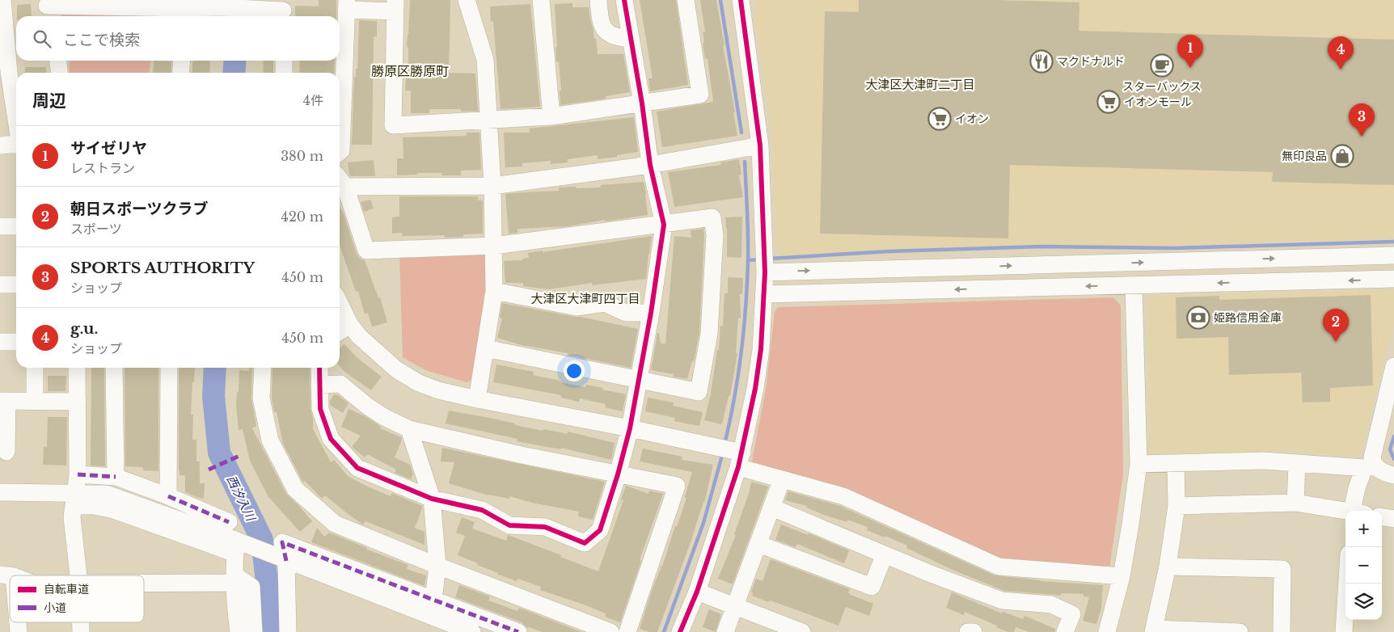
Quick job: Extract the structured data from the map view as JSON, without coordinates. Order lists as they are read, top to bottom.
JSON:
{
  "districts": ["勝原区勝原町", "大津区大津町二丁目", "大津区大津町四丁目"],
  "water": ["西汐入川"],
  "places": {
    "restaurant": ["マクドナルド"],
    "cafe": ["スターバックス"],
    "supermarket": ["イオンモール", "イオン"],
    "shop": ["無印良品"],
    "bank": ["姫路信用金庫"]
  },
  "legend": ["自転車道", "小道"],
  "page": {
    "search": "ここで検索",
    "pins": [
      "1",
      "4",
      "3",
      "2"
    ],
    "heading": ["周辺", "4件"],
    "list": [
      {
        "mark": "1",
        "name": "サイゼリヤ",
        "note": "レストラン",
        "value": "380 m"
      },
      {
        "mark": "2",
        "name": "朝日スポーツクラブ",
        "note": "スポーツ",
        "value": "420 m"
      },
      {
        "mark": "3",
        "name": "SPORTS AUTHORITY",
        "note": "ショップ",
        "value": "450 m"
      },
      {
        "mark": "4",
        "name": "g.u.",
        "note": "ショップ",
        "value": "450 m"
      }
    ],
    "map_buttons": ["+", "−"]
  }
}
